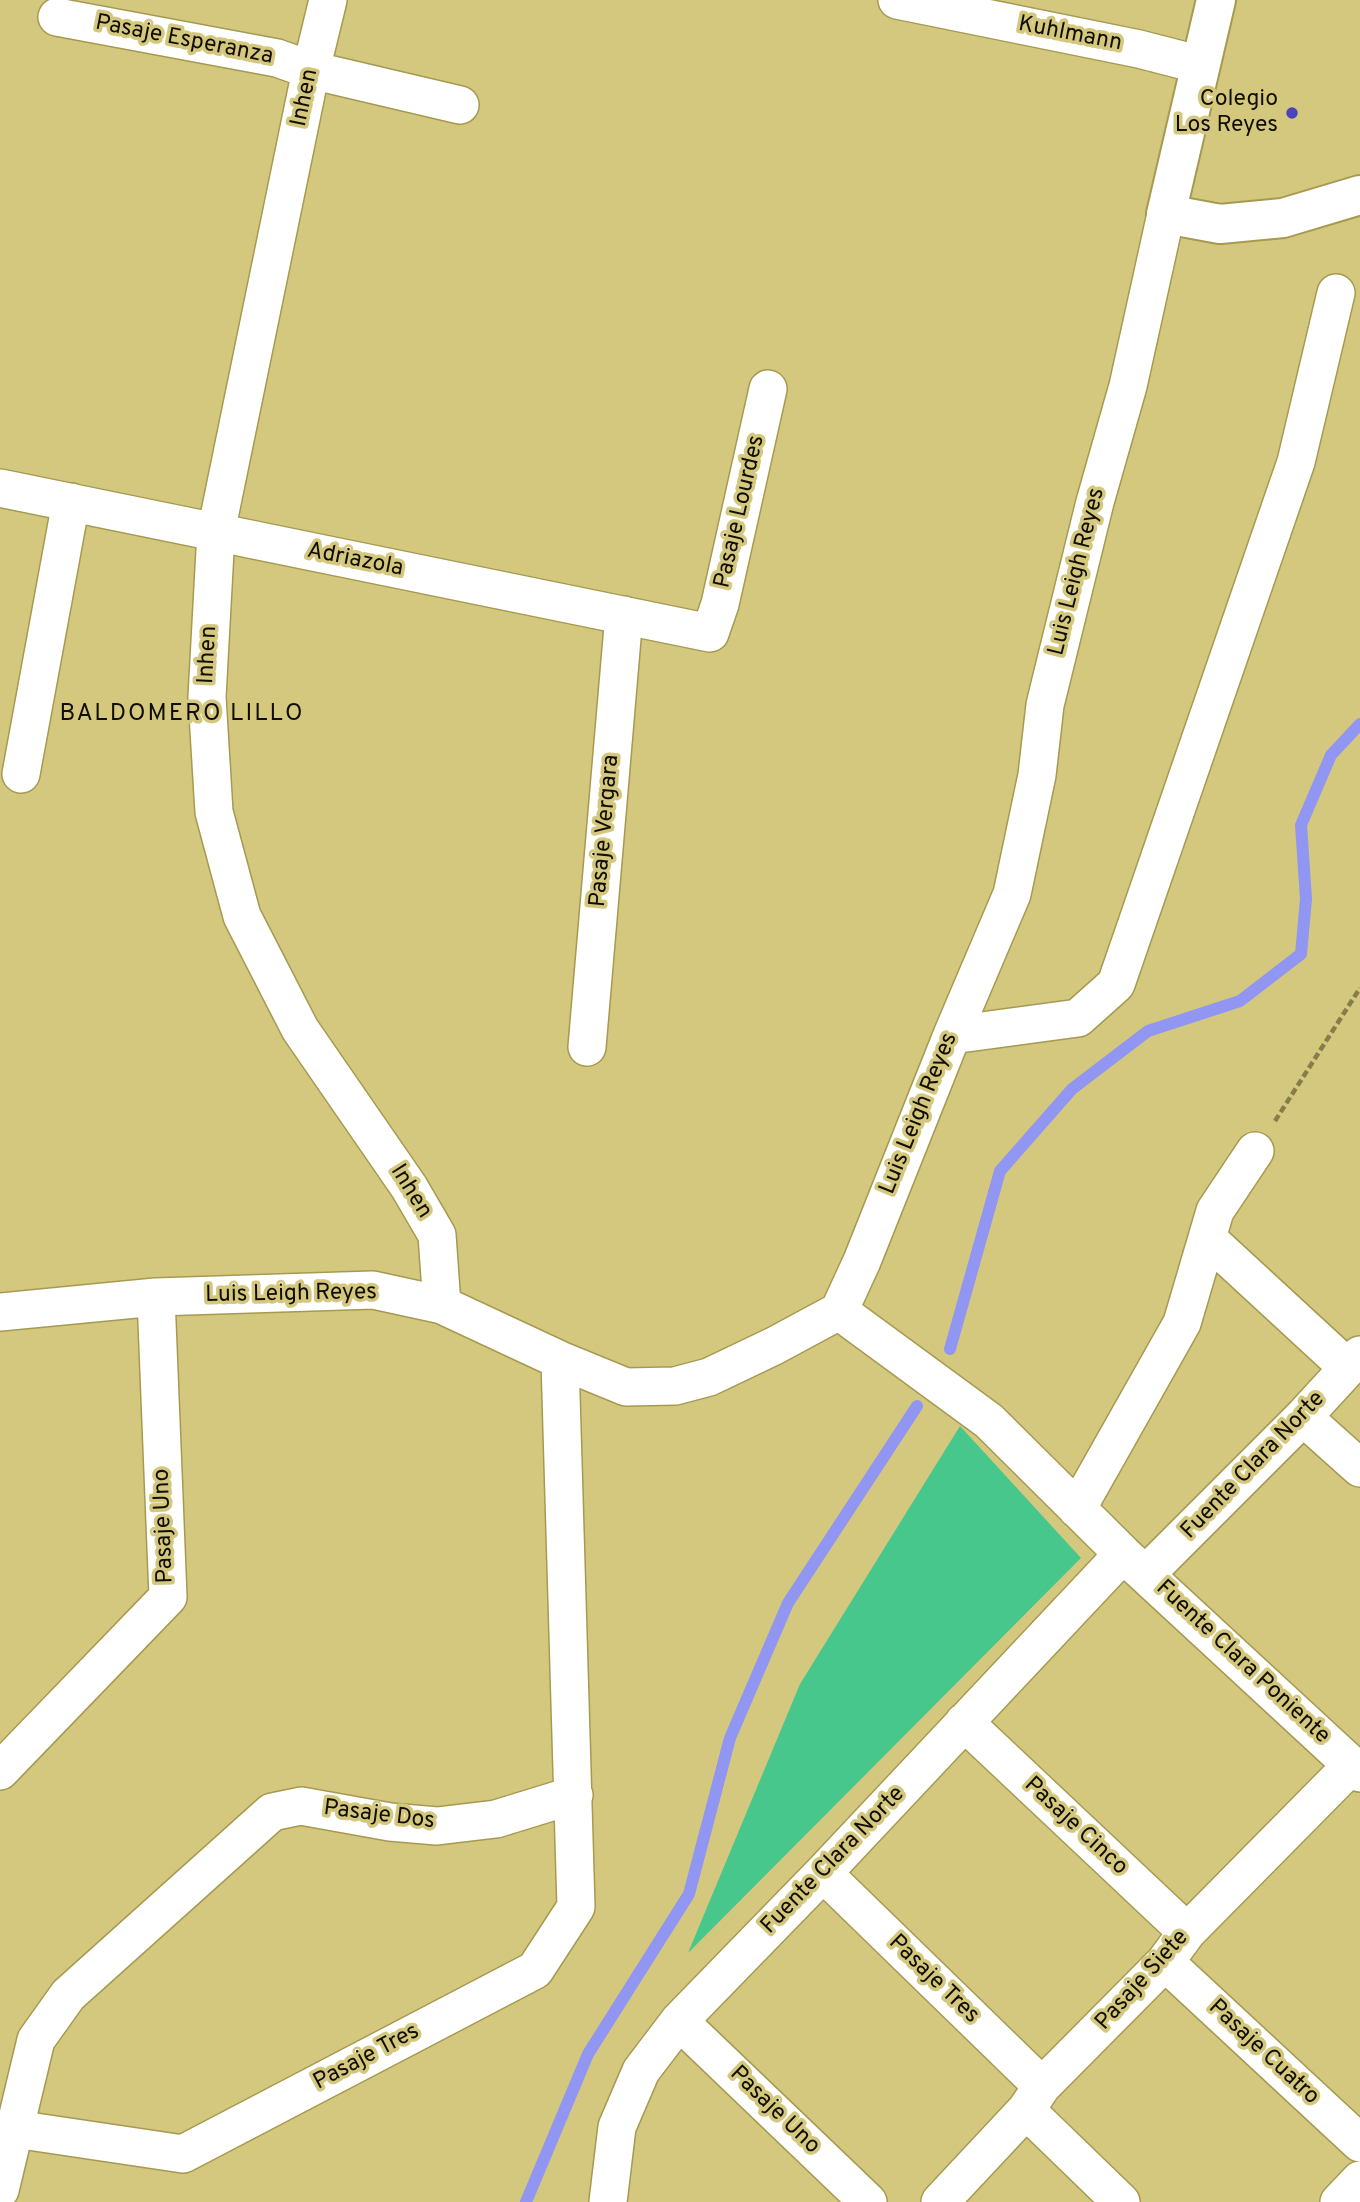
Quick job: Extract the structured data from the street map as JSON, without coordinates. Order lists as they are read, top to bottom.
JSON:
{
  "streets": {
    "street": [
      "Kuhlmann",
      "Pasaje Esperanza",
      "Inhen",
      "Pasaje Lourdes",
      "Adriazola",
      "Luis Leigh Reyes",
      "Pasaje Vergara",
      "Fuente Clara Norte",
      "Pasaje Uno",
      "Fuente Clara Poniente",
      "Pasaje Dos",
      "Pasaje Cinco",
      "Pasaje Tres",
      "Pasaje Siete",
      "Pasaje Cuatro"
    ]
  },
  "crossings": [
    ["Kuhlmann", "Luis Leigh Reyes"],
    ["Pasaje Esperanza", "Inhen"],
    ["Inhen", "Adriazola"],
    ["Inhen", "Luis Leigh Reyes"],
    ["Pasaje Lourdes", "Adriazola"],
    ["Adriazola", "Pasaje Vergara"],
    ["Luis Leigh Reyes", "Pasaje Uno"],
    ["Luis Leigh Reyes", "Fuente Clara Poniente"],
    ["Fuente Clara Norte", "Pasaje Uno"],
    ["Fuente Clara Norte", "Fuente Clara Poniente"],
    ["Fuente Clara Norte", "Pasaje Cinco"],
    ["Fuente Clara Norte", "Pasaje Tres"],
    ["Fuente Clara Poniente", "Pasaje Siete"],
    ["Pasaje Dos", "Pasaje Tres"],
    ["Pasaje Cinco", "Pasaje Siete"],
    ["Pasaje Tres", "Pasaje Siete"],
    ["Pasaje Siete", "Pasaje Cuatro"]
  ],
  "districts": ["BALDOMERO LILLO"],
  "places": ["Colegio Los Reyes"]
}
